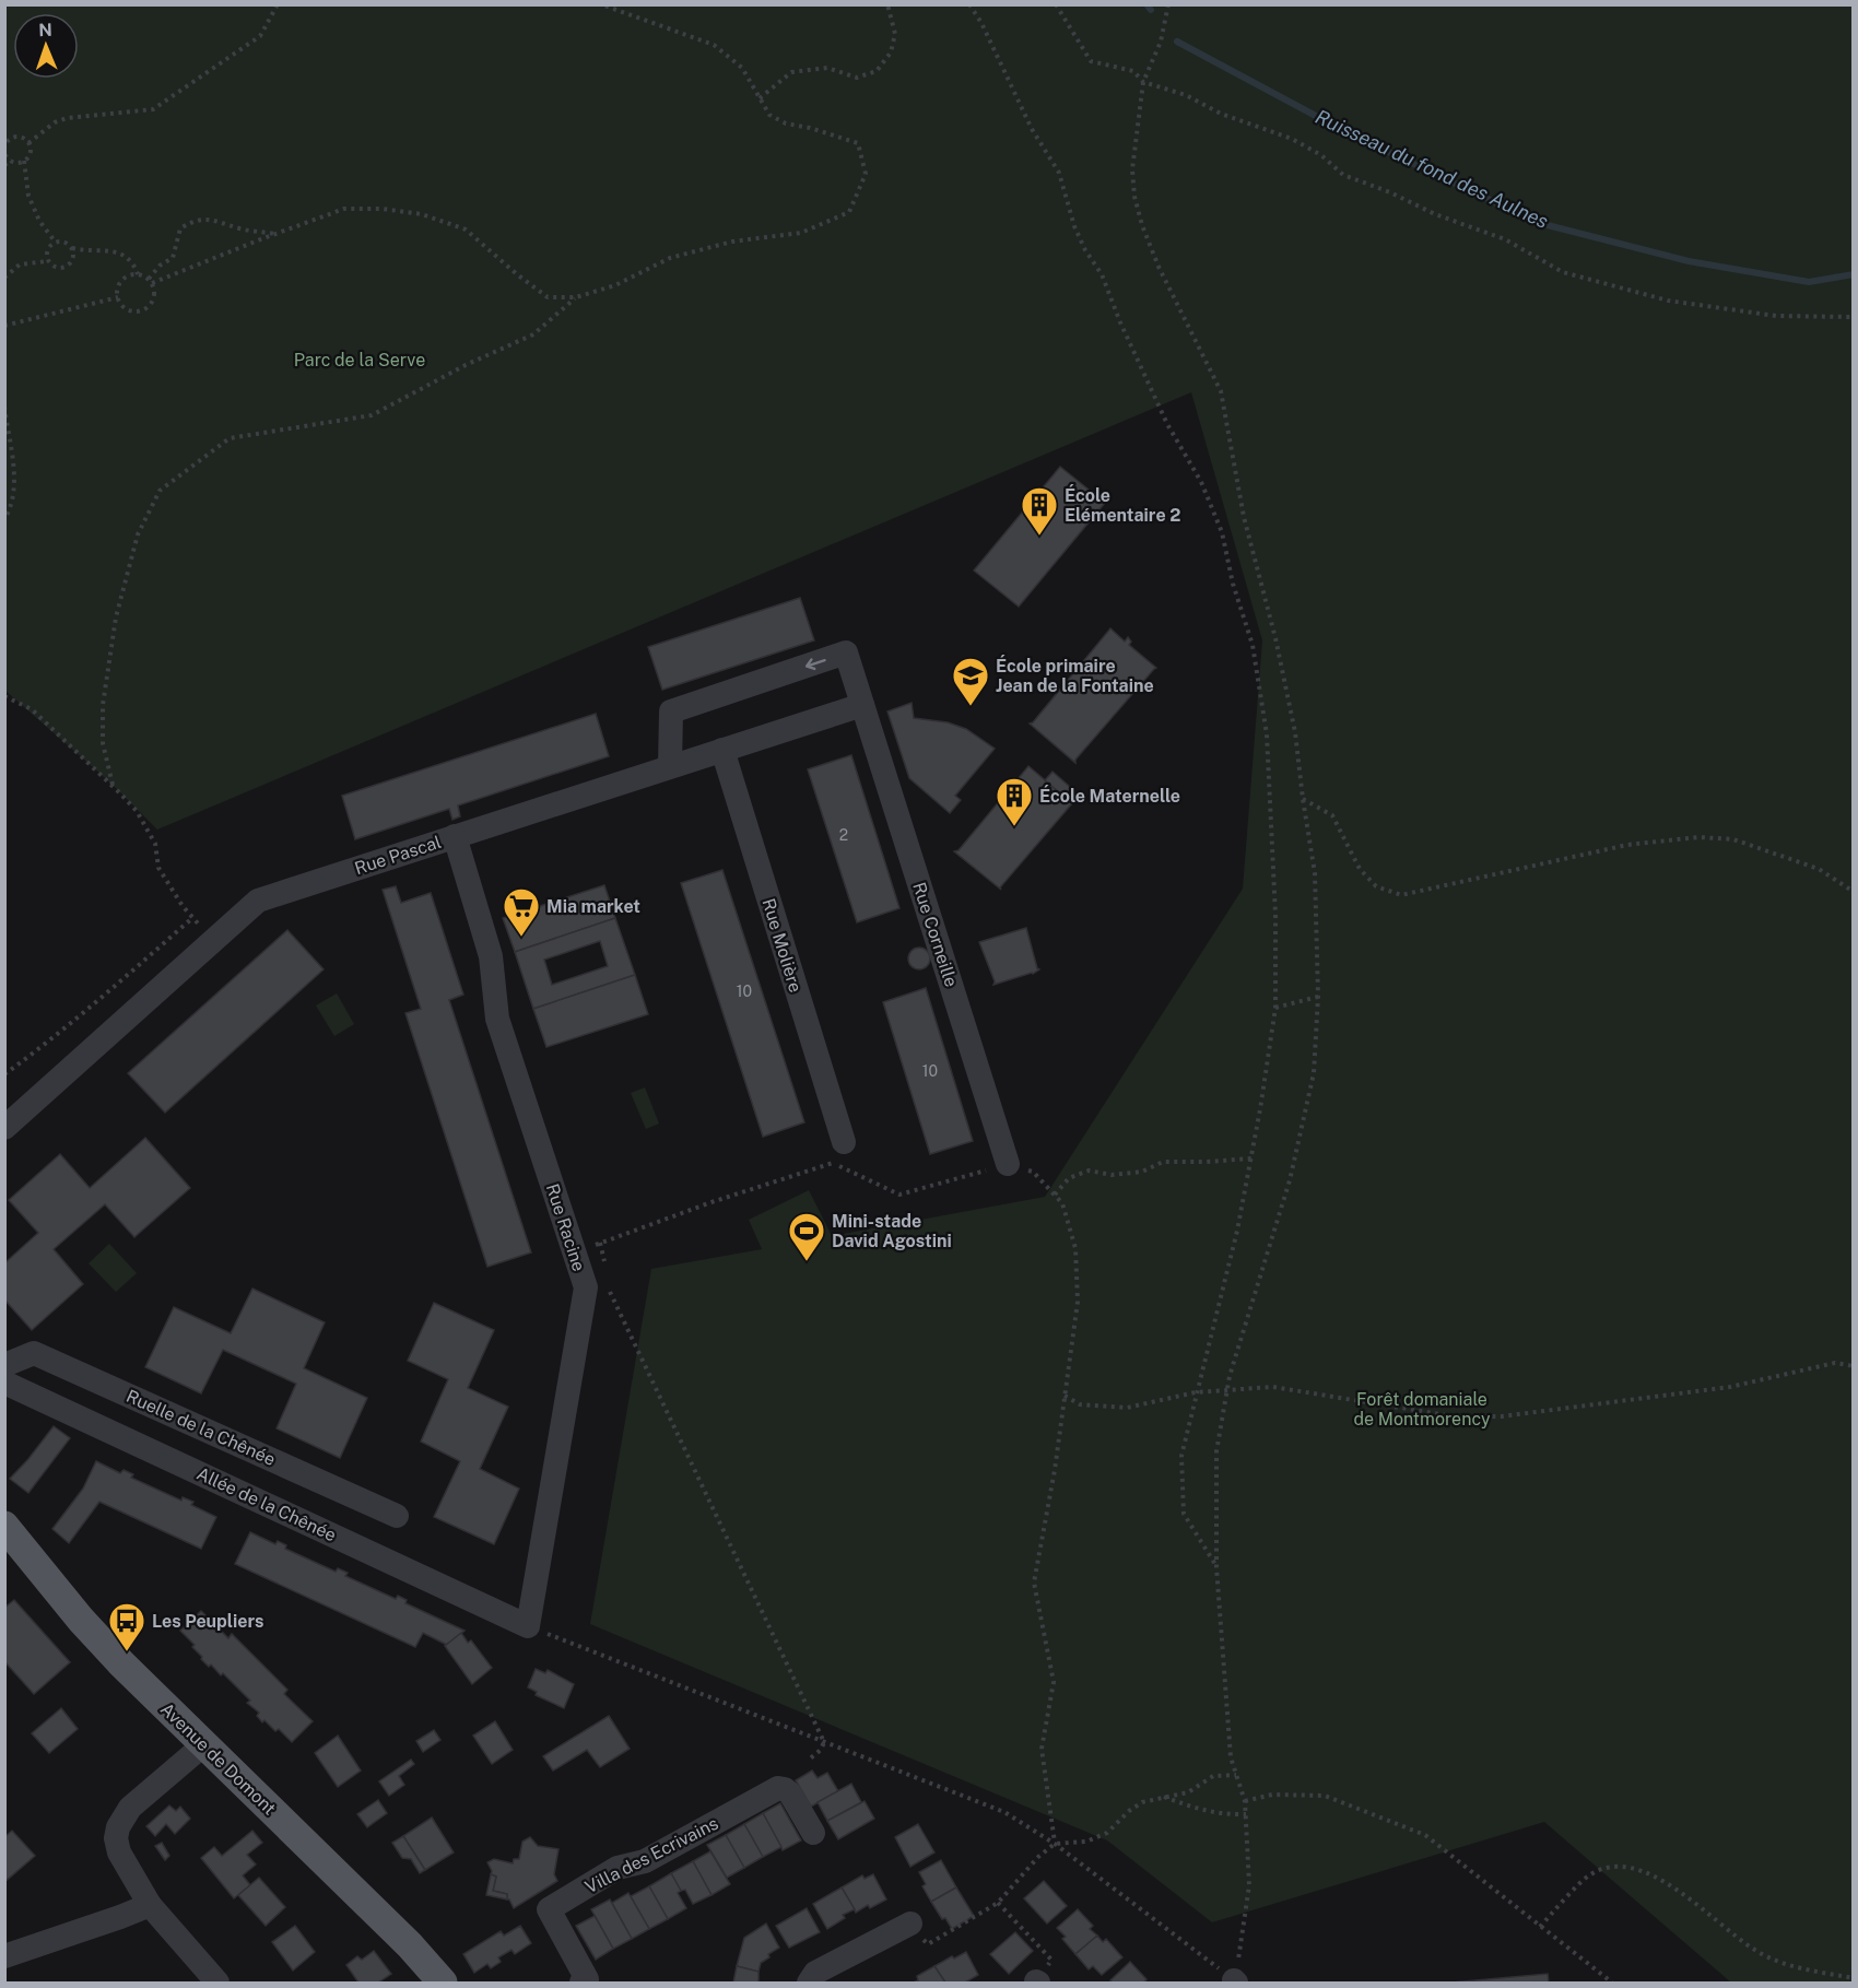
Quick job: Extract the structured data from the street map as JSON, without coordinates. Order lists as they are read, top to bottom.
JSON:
{
  "streets": {
    "main road": ["Avenue de Domont"],
    "street": [
      "Rue Pascal",
      "Rue Corneille",
      "Rue Molière",
      "Rue Racine",
      "Ruelle de la Chênée",
      "Allée de la Chênée",
      "Villa des Ecrivains"
    ]
  },
  "crossings": [
    ["Rue Pascal", "Rue Corneille"],
    ["Rue Pascal", "Rue Molière"],
    ["Rue Pascal", "Rue Racine"],
    ["Rue Racine", "Allée de la Chênée"]
  ],
  "water": ["Ruisseau du fond des Aulnes"],
  "parks": ["Parc de la Serve", "Forêt domaniale de Montmorency"],
  "places": {
    "building": ["École Elémentaire 2", "École Maternelle"],
    "school or university": ["École primaire Jean de la Fontaine"],
    "supermarket": ["Mia market"],
    "sports": ["Mini-stade David Agostini"],
    "bus stop": ["Les Peupliers"]
  },
  "house_numbers": ["2", "10", "10"],
  "north": "top"
}
